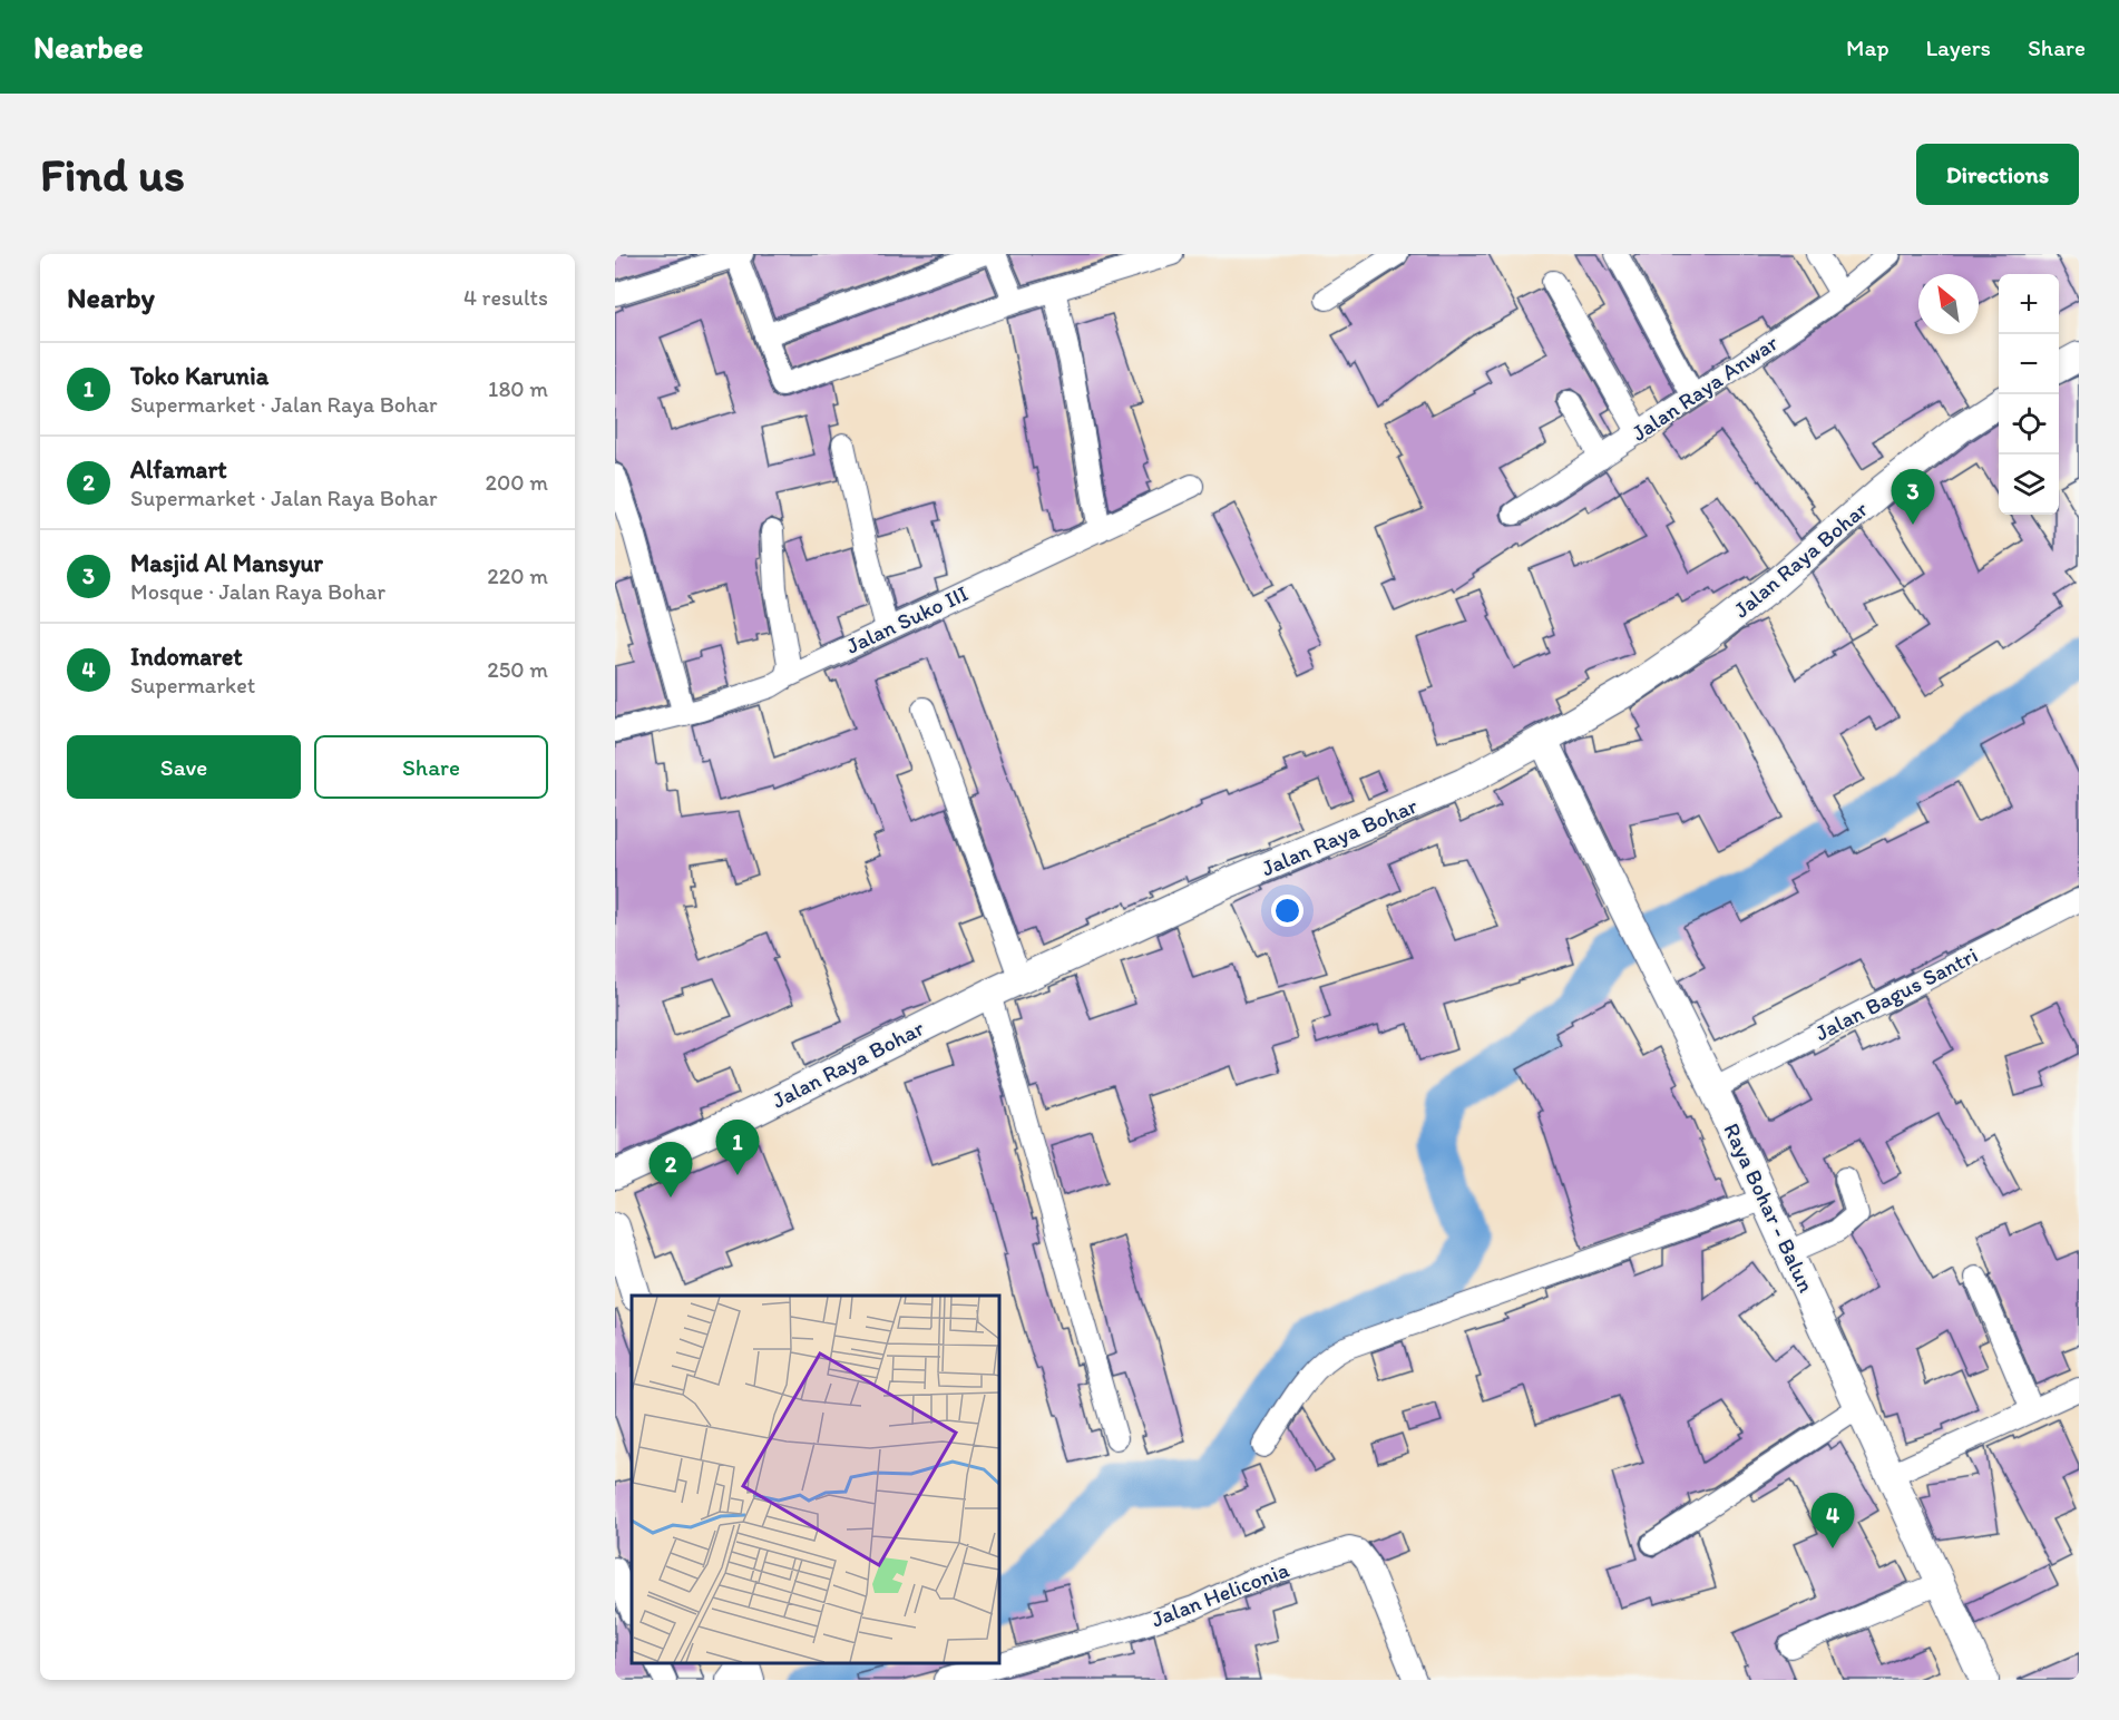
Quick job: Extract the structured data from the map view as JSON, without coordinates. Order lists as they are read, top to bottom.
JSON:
{
  "streets": {
    "street": [
      "Jalan Raya Anwar",
      "Jalan Raya Bohar",
      "Jalan Suko III",
      "Jalan Bagus Santri",
      "Raya Bohar - Balun",
      "Jalan Heliconia"
    ]
  },
  "crossings": [
    ["Jalan Raya Bohar", "Raya Bohar - Balun"],
    ["Jalan Bagus Santri", "Raya Bohar - Balun"]
  ],
  "north": "top left",
  "page": {
    "header": "Nearbee",
    "nav": ["Map", "Layers", "Share"],
    "buttons": [
      "Directions",
      ["Save", "Share"]
    ],
    "title": "Find us",
    "heading": ["Nearby", "4 results"],
    "map_buttons": ["+", "−"],
    "list": [
      {
        "mark": "1",
        "name": "Toko Karunia",
        "note": "Supermarket · Jalan Raya Bohar",
        "value": "180 m"
      },
      {
        "mark": "2",
        "name": "Alfamart",
        "note": "Supermarket · Jalan Raya Bohar",
        "value": "200 m"
      },
      {
        "mark": "3",
        "name": "Masjid Al Mansyur",
        "note": "Mosque · Jalan Raya Bohar",
        "value": "220 m"
      },
      {
        "mark": "4",
        "name": "Indomaret",
        "note": "Supermarket",
        "value": "250 m"
      }
    ],
    "pins": [
      "3",
      "1",
      "2",
      "4"
    ]
  }
}
